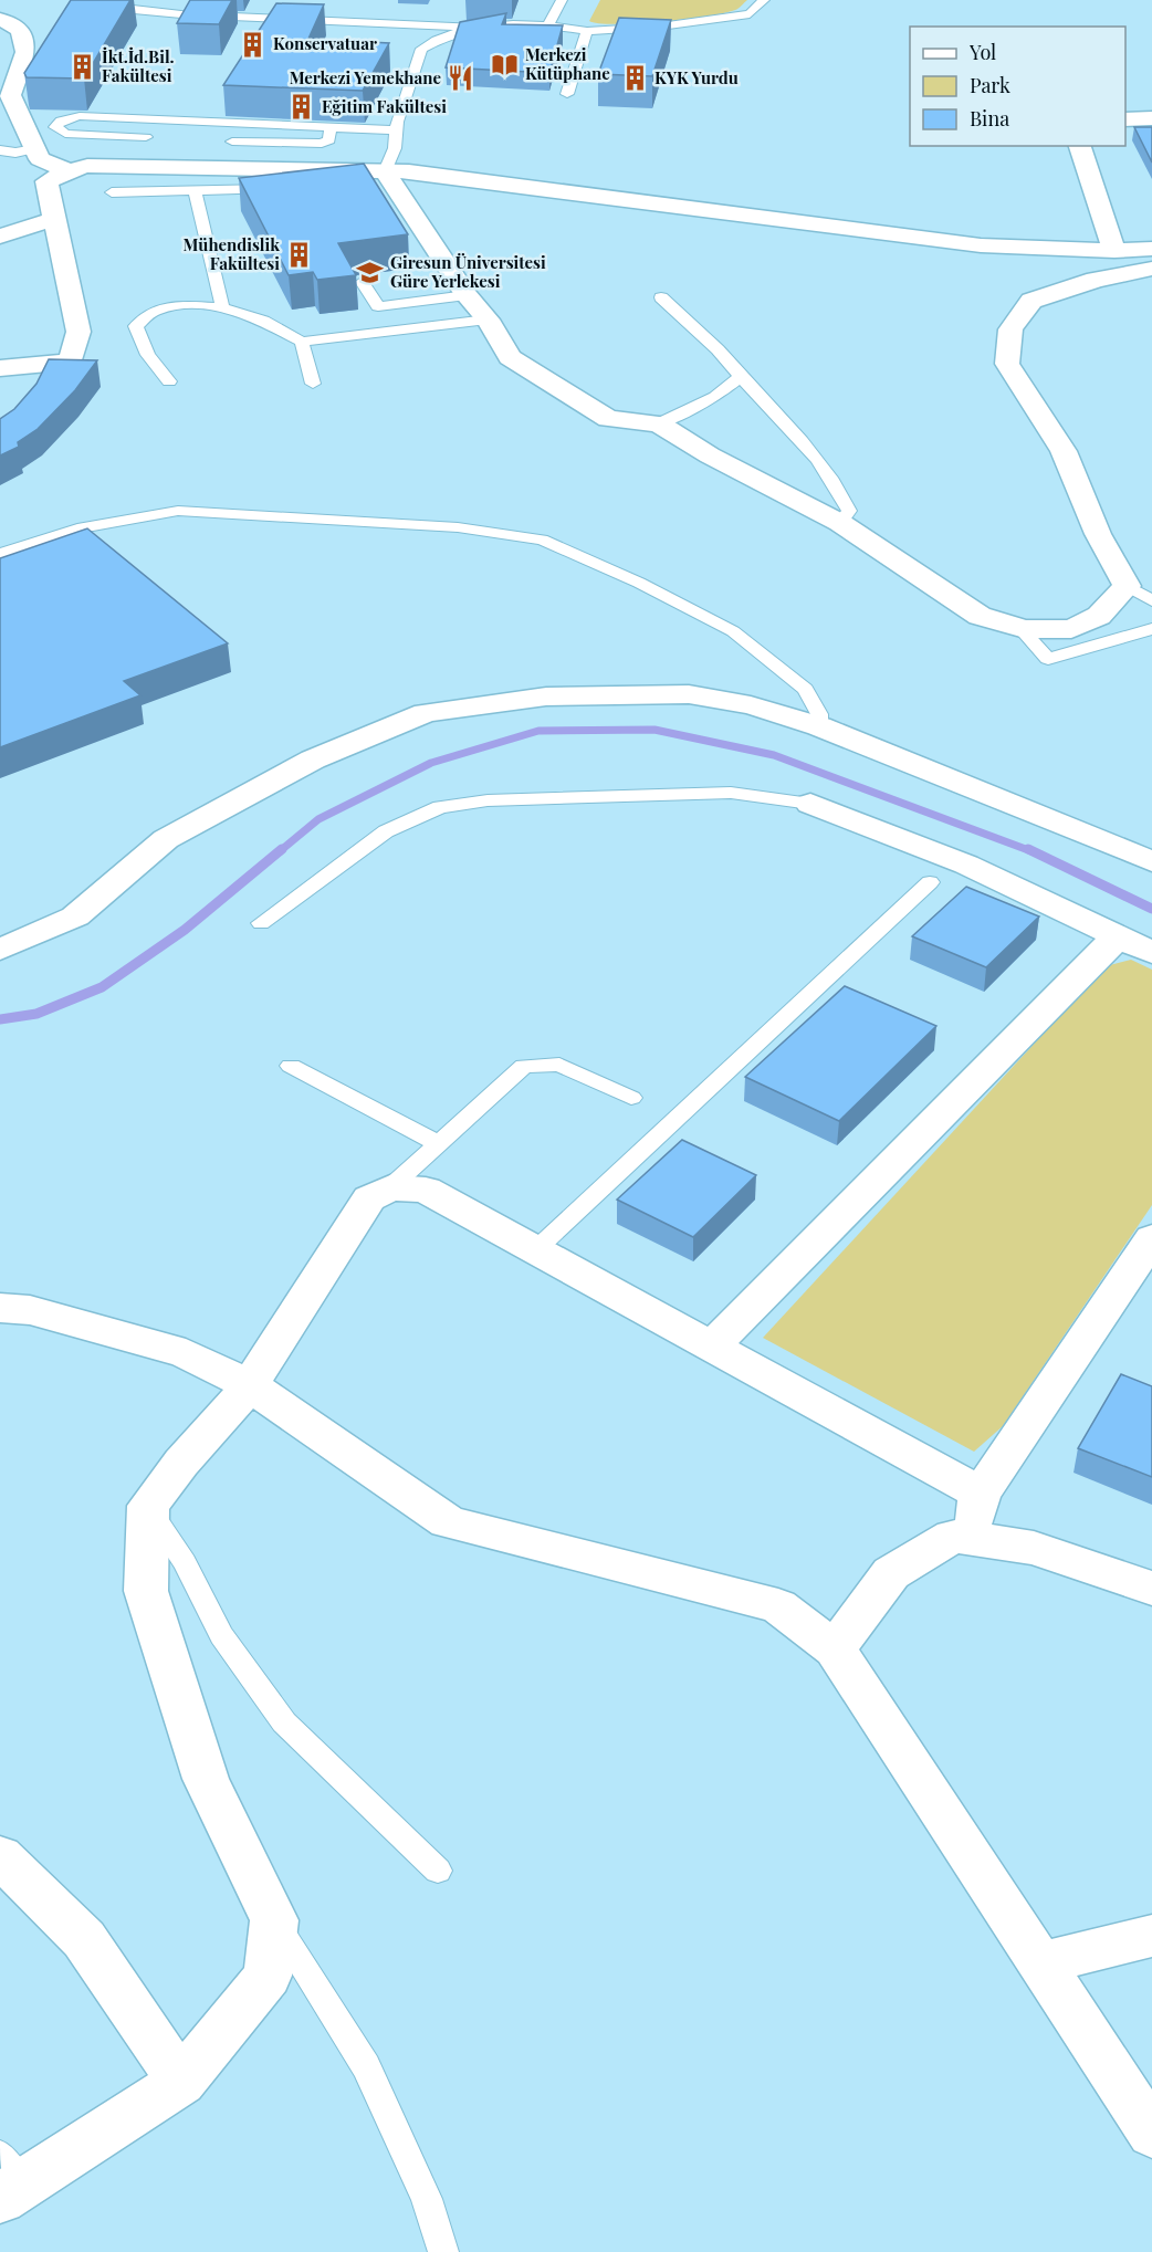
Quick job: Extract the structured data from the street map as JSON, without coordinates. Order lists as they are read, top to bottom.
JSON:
{
  "places": {
    "building": [
      "Konservatuar",
      "İkt.İd.Bil. Fakültesi",
      "KYK Yurdu",
      "Eğitim Fakültesi",
      "Mühendislik Fakültesi"
    ],
    "library": ["Merkezi Kütüphane"],
    "restaurant": ["Merkezi Yemekhane"],
    "school or university": ["Giresun Üniversitesi Güre Yerlekesi"]
  },
  "legend": ["Yol", "Park", "Bina"]
}
